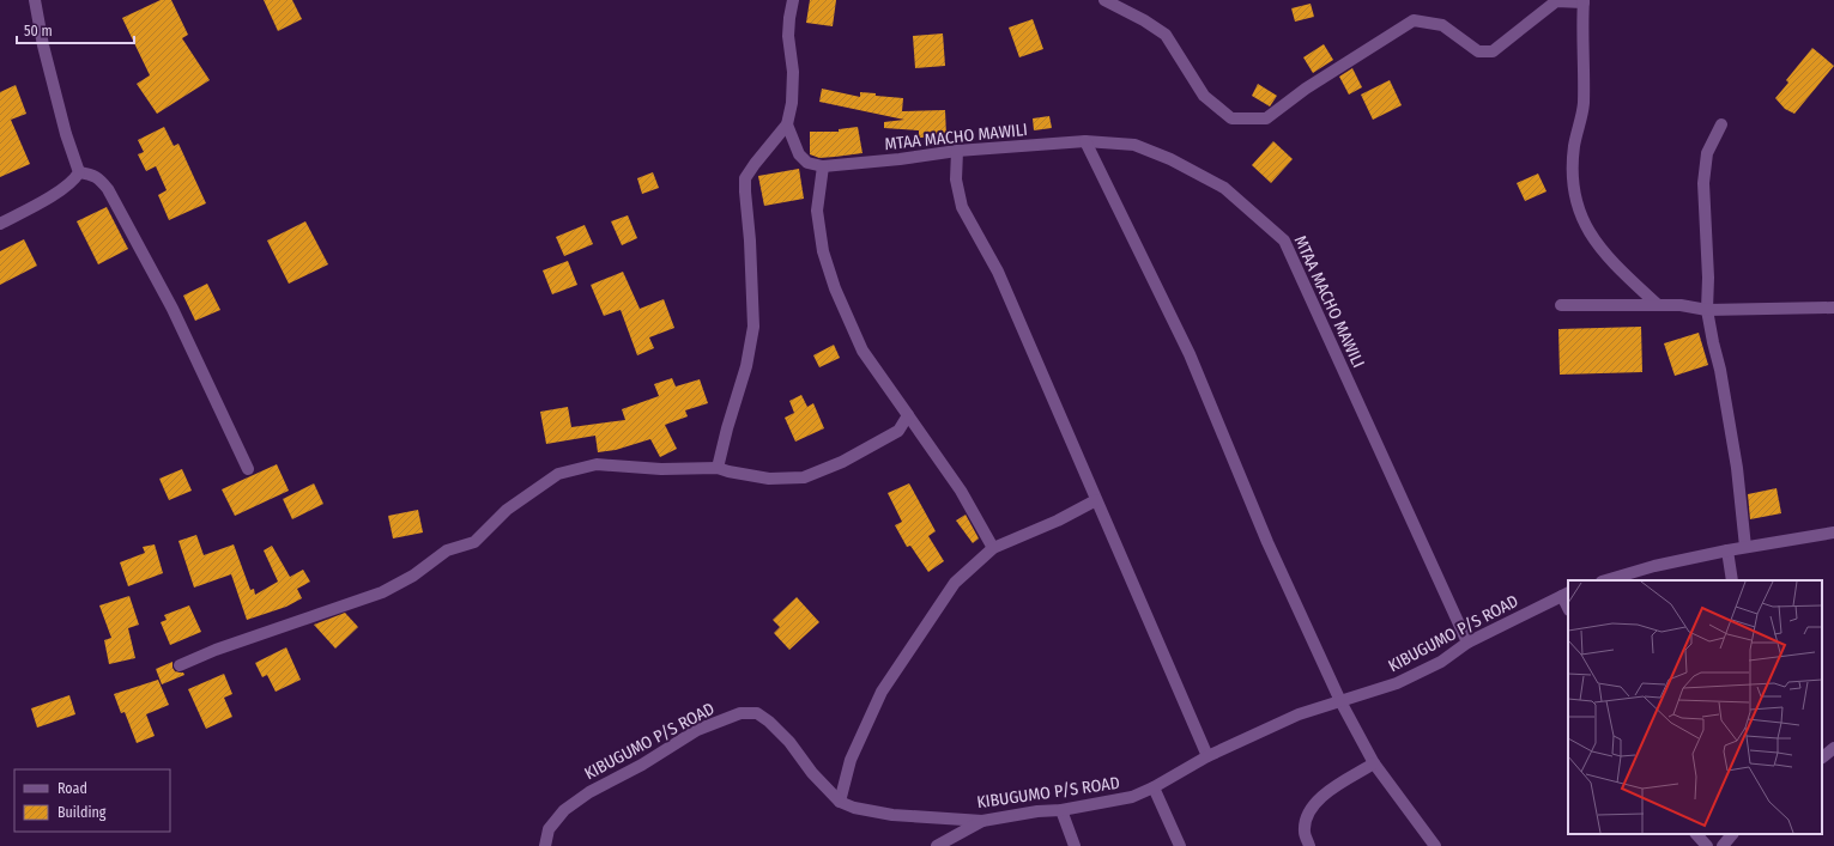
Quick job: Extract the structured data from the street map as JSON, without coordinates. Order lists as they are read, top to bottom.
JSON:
{
  "streets": {
    "street": ["MTAA MACHO MAWILI", "KIBUGUMO P/S ROAD"]
  },
  "crossings": [
    ["MTAA MACHO MAWILI", "KIBUGUMO P/S ROAD"]
  ],
  "legend": ["Road", "Building"],
  "scale_bar": "50 m"
}
